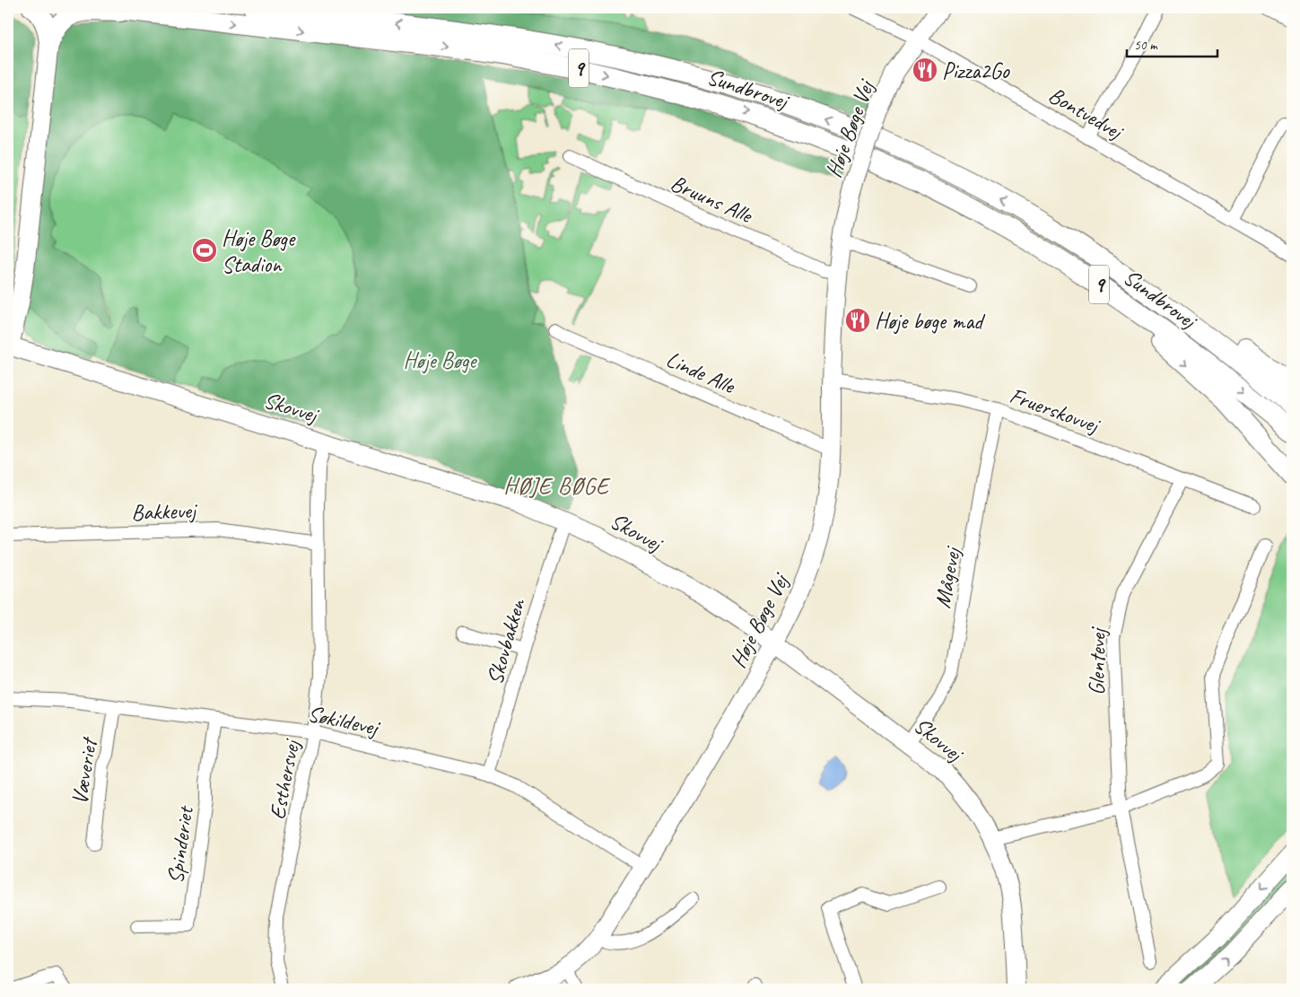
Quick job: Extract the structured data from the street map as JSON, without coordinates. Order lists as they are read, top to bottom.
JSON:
{
  "streets": {
    "main road": ["9", "Sundbrovej"],
    "street": [
      "Bontvedvej",
      "Høje Bøge Vej",
      "Bruuns Alle",
      "Linde Alle",
      "Skovvej",
      "Fruerskovvej",
      "Bakkevej",
      "Mågevej",
      "Skovbakken",
      "Glentevej",
      "Søkildevej",
      "Væveriet",
      "Esthersvej",
      "Spinderiet"
    ]
  },
  "crossings": [
    ["Bontvedvej", "Høje Bøge Vej"],
    ["Høje Bøge Vej", "Bruuns Alle"],
    ["Høje Bøge Vej", "Linde Alle"],
    ["Høje Bøge Vej", "Skovvej"],
    ["Høje Bøge Vej", "Fruerskovvej"],
    ["Høje Bøge Vej", "Søkildevej"],
    ["Skovvej", "Mågevej"],
    ["Skovvej", "Skovbakken"],
    ["Skovvej", "Esthersvej"],
    ["Fruerskovvej", "Mågevej"],
    ["Fruerskovvej", "Glentevej"],
    ["Bakkevej", "Esthersvej"],
    ["Skovbakken", "Søkildevej"],
    ["Søkildevej", "Væveriet"],
    ["Søkildevej", "Esthersvej"],
    ["Søkildevej", "Spinderiet"]
  ],
  "districts": ["HØJE BØGE"],
  "parks": ["Høje Bøge"],
  "places": {
    "restaurant": ["Pizza2Go", "Høje bøge mad"],
    "sports": ["Høje Bøge Stadion"]
  },
  "scale_bar": "50 m"
}
